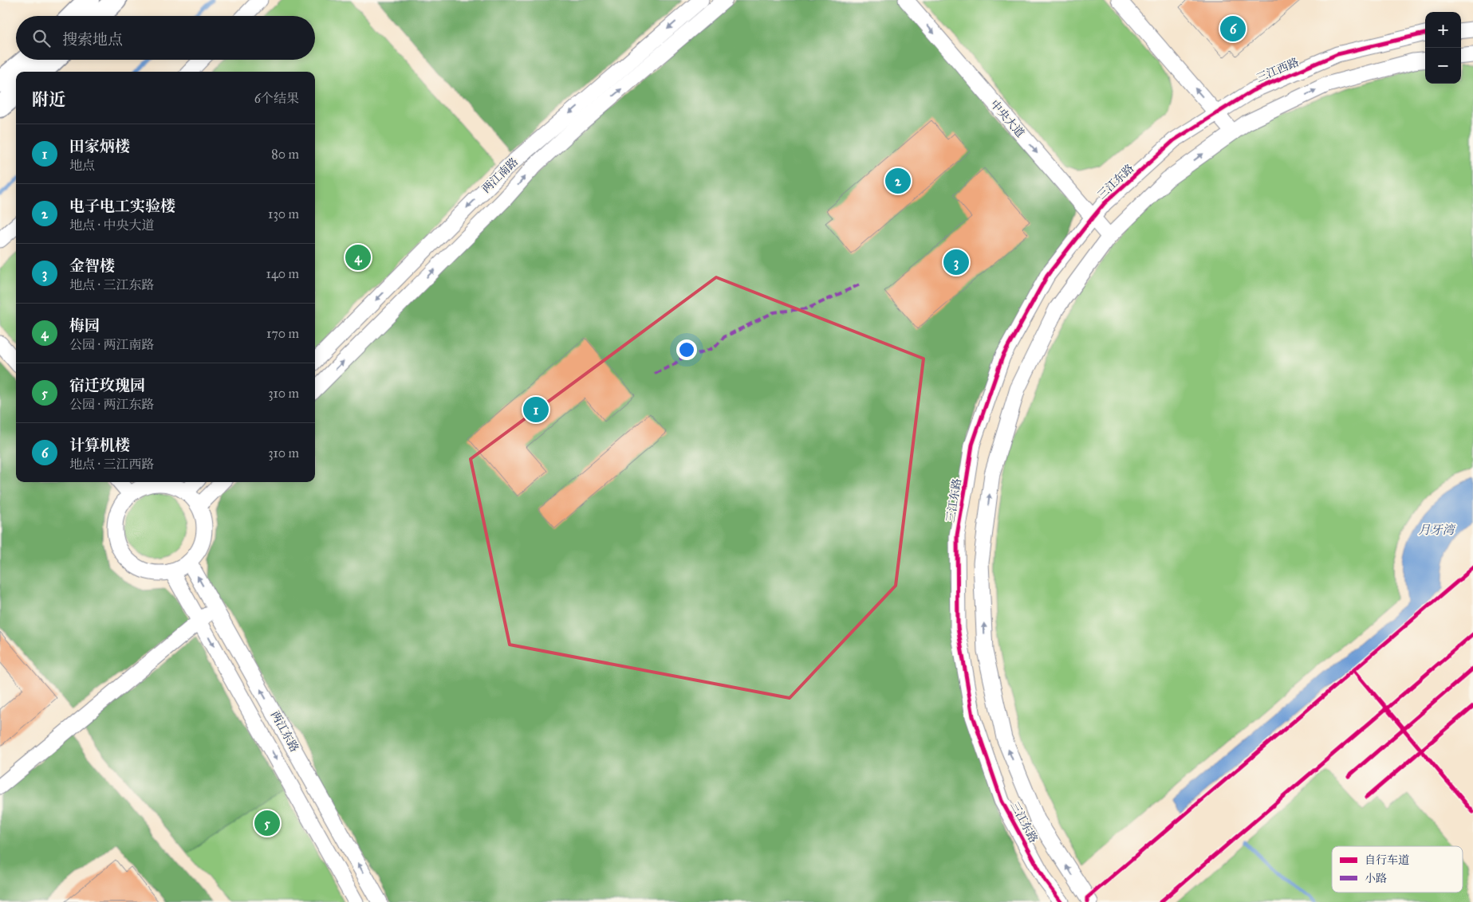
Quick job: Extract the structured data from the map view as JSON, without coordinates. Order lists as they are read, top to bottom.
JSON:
{
  "streets": {
    "street": [
      "三江西路",
      "中央大道",
      "两江南路",
      "三江东路",
      "两江东路"
    ]
  },
  "crossings": [
    ["三江西路", "三江东路"],
    ["中央大道", "三江东路"]
  ],
  "one_way": ["中央大道"],
  "water": ["月牙湾"],
  "legend": ["自行车道", "小路"],
  "page": {
    "map_buttons": ["+", "−"],
    "pins": [
      "6",
      "2",
      "4",
      "3",
      "1",
      "5"
    ],
    "search": "搜索地点",
    "heading": ["附近", "6个结果"],
    "list": [
      {
        "mark": "1",
        "name": "田家炳楼",
        "note": "地点",
        "value": "80 m"
      },
      {
        "mark": "2",
        "name": "电子电工实验楼",
        "note": "地点 · 中央大道",
        "value": "130 m"
      },
      {
        "mark": "3",
        "name": "金智楼",
        "note": "地点 · 三江东路",
        "value": "140 m"
      },
      {
        "mark": "4",
        "name": "梅园",
        "note": "公园 · 两江南路",
        "value": "170 m"
      },
      {
        "mark": "5",
        "name": "宿迁玫瑰园",
        "note": "公园 · 两江东路",
        "value": "310 m"
      },
      {
        "mark": "6",
        "name": "计算机楼",
        "note": "地点 · 三江西路",
        "value": "310 m"
      }
    ]
  }
}
